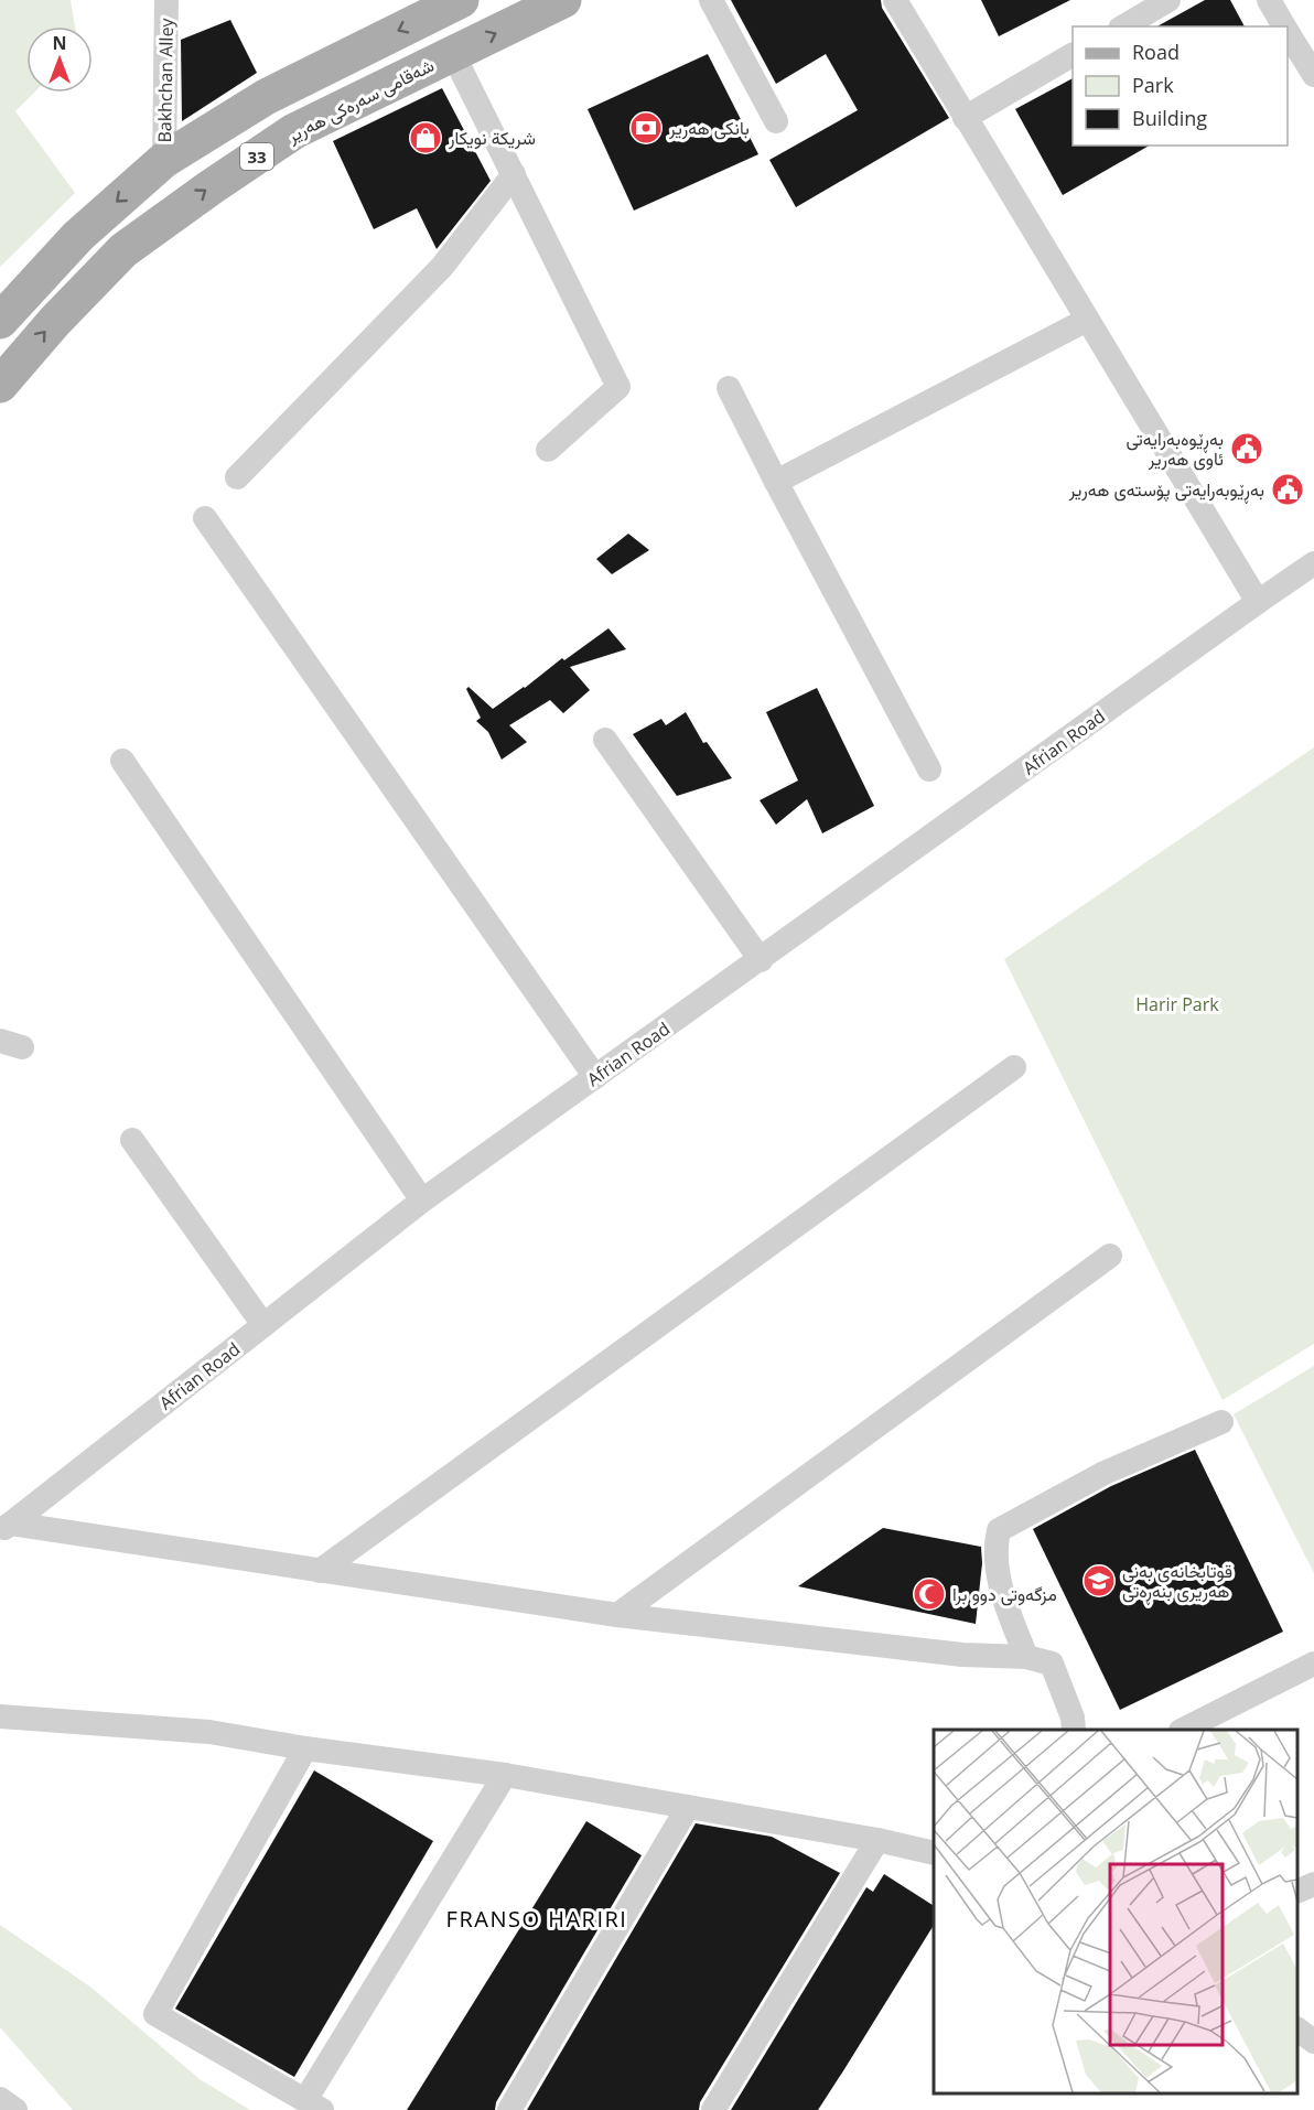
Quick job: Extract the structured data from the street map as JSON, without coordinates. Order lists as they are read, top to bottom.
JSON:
{
  "streets": {
    "main road": ["شەقامی سەرەکی هەریر", "33"],
    "street": ["Bakhchan Alley", "Afrian Road"]
  },
  "crossings": [
    ["Bakhchan Alley", "33"]
  ],
  "districts": ["FRANSO HARIRI"],
  "parks": ["Harir Park"],
  "places": {
    "bank": ["بانکی هەریر"],
    "shop": ["شريكة نويكار"],
    "public building": ["بەڕێوەبەرایەتی ئاوی هەریر", "بەڕێوبەرایەتی پۆستەی هەریر"],
    "school or university": ["قوتابخانەی بەنی هەریری بنەڕەتی"],
    "mosque": ["مزگەوتی دوو برا"]
  },
  "legend": ["Road", "Park", "Building"],
  "north": "top"
}
